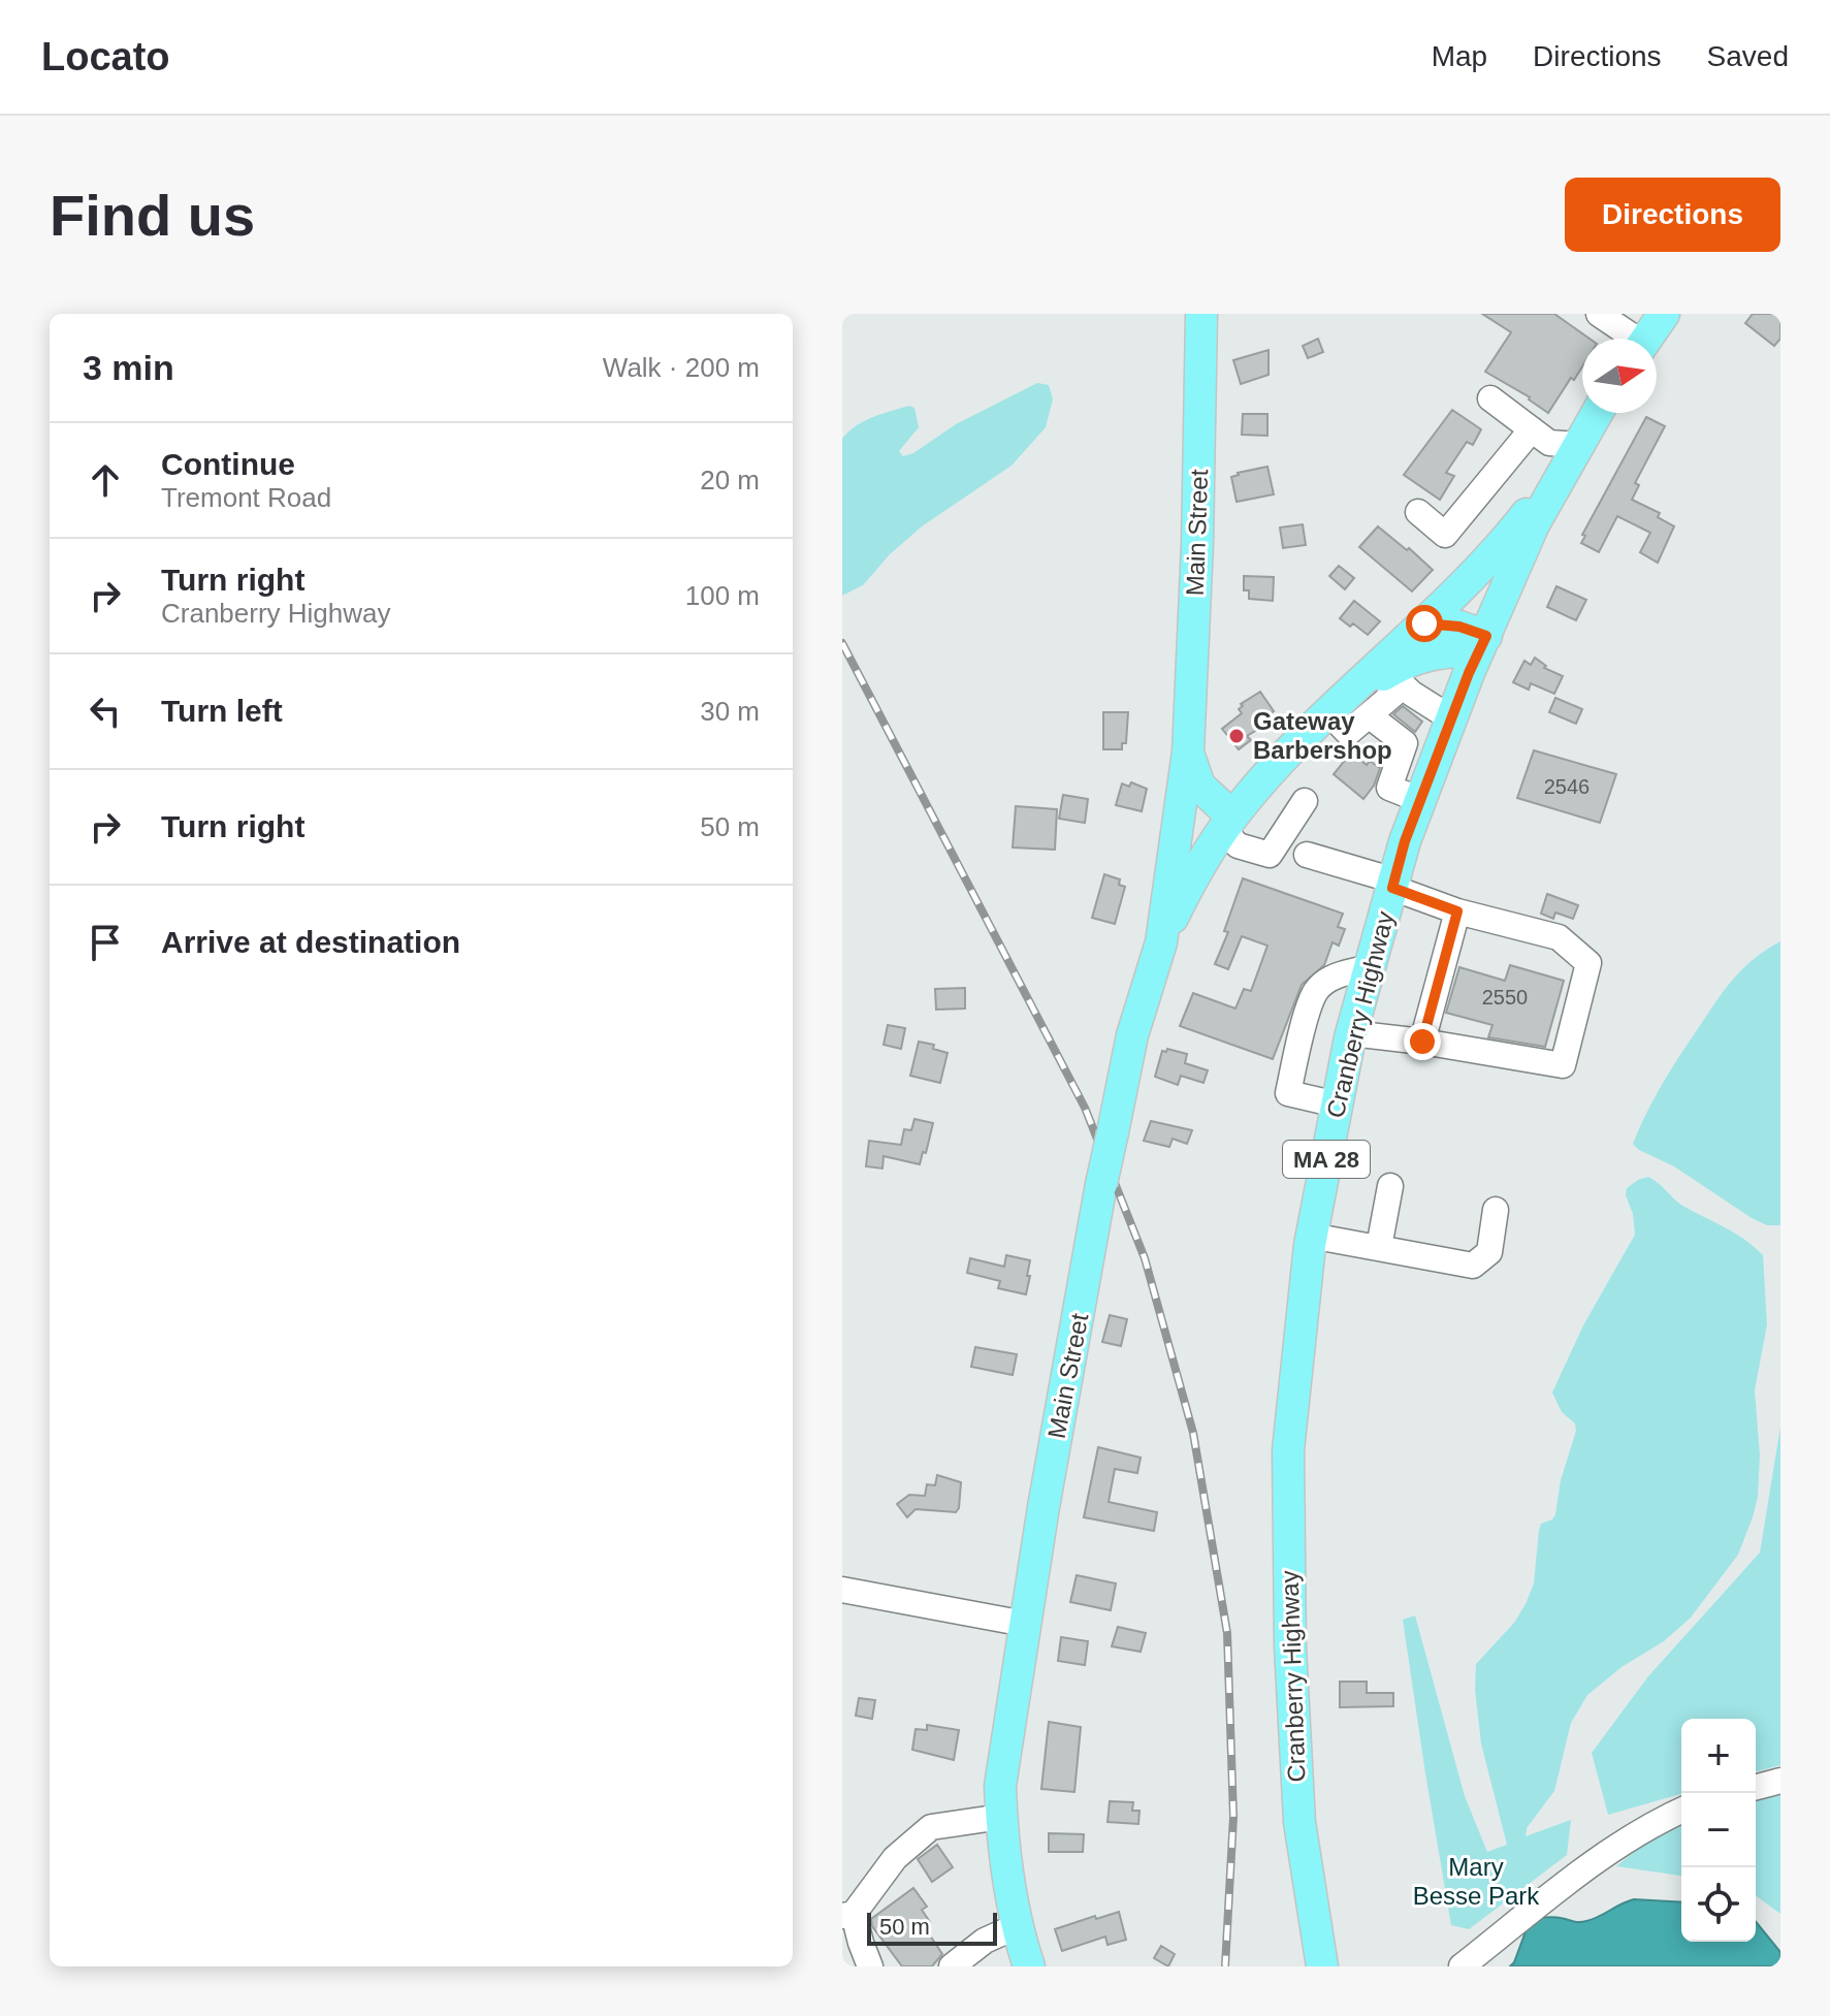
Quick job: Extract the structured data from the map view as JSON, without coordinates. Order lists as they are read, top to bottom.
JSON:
{
  "streets": {
    "main road": ["Main Street", "Cranberry Highway", "MA 28"]
  },
  "parks": ["Mary Besse Park"],
  "places": ["Gateway Barbershop"],
  "house_numbers": ["2546", "2550"],
  "scale_bar": "50 m",
  "north": "right",
  "page": {
    "header": "Locato",
    "nav": ["Map", "Directions", "Saved"],
    "buttons": "Directions",
    "title": "Find us",
    "heading": ["3 min", "Walk · 200 m"],
    "list": [
      ["Continue", "Tremont Road", "20 m"],
      ["Turn right", "Cranberry Highway", "100 m"],
      ["Turn left", "30 m"],
      ["Turn right", "50 m"],
      "Arrive at destination"
    ],
    "map_buttons": ["+", "−"],
    "scale": "50 m"
  }
}
